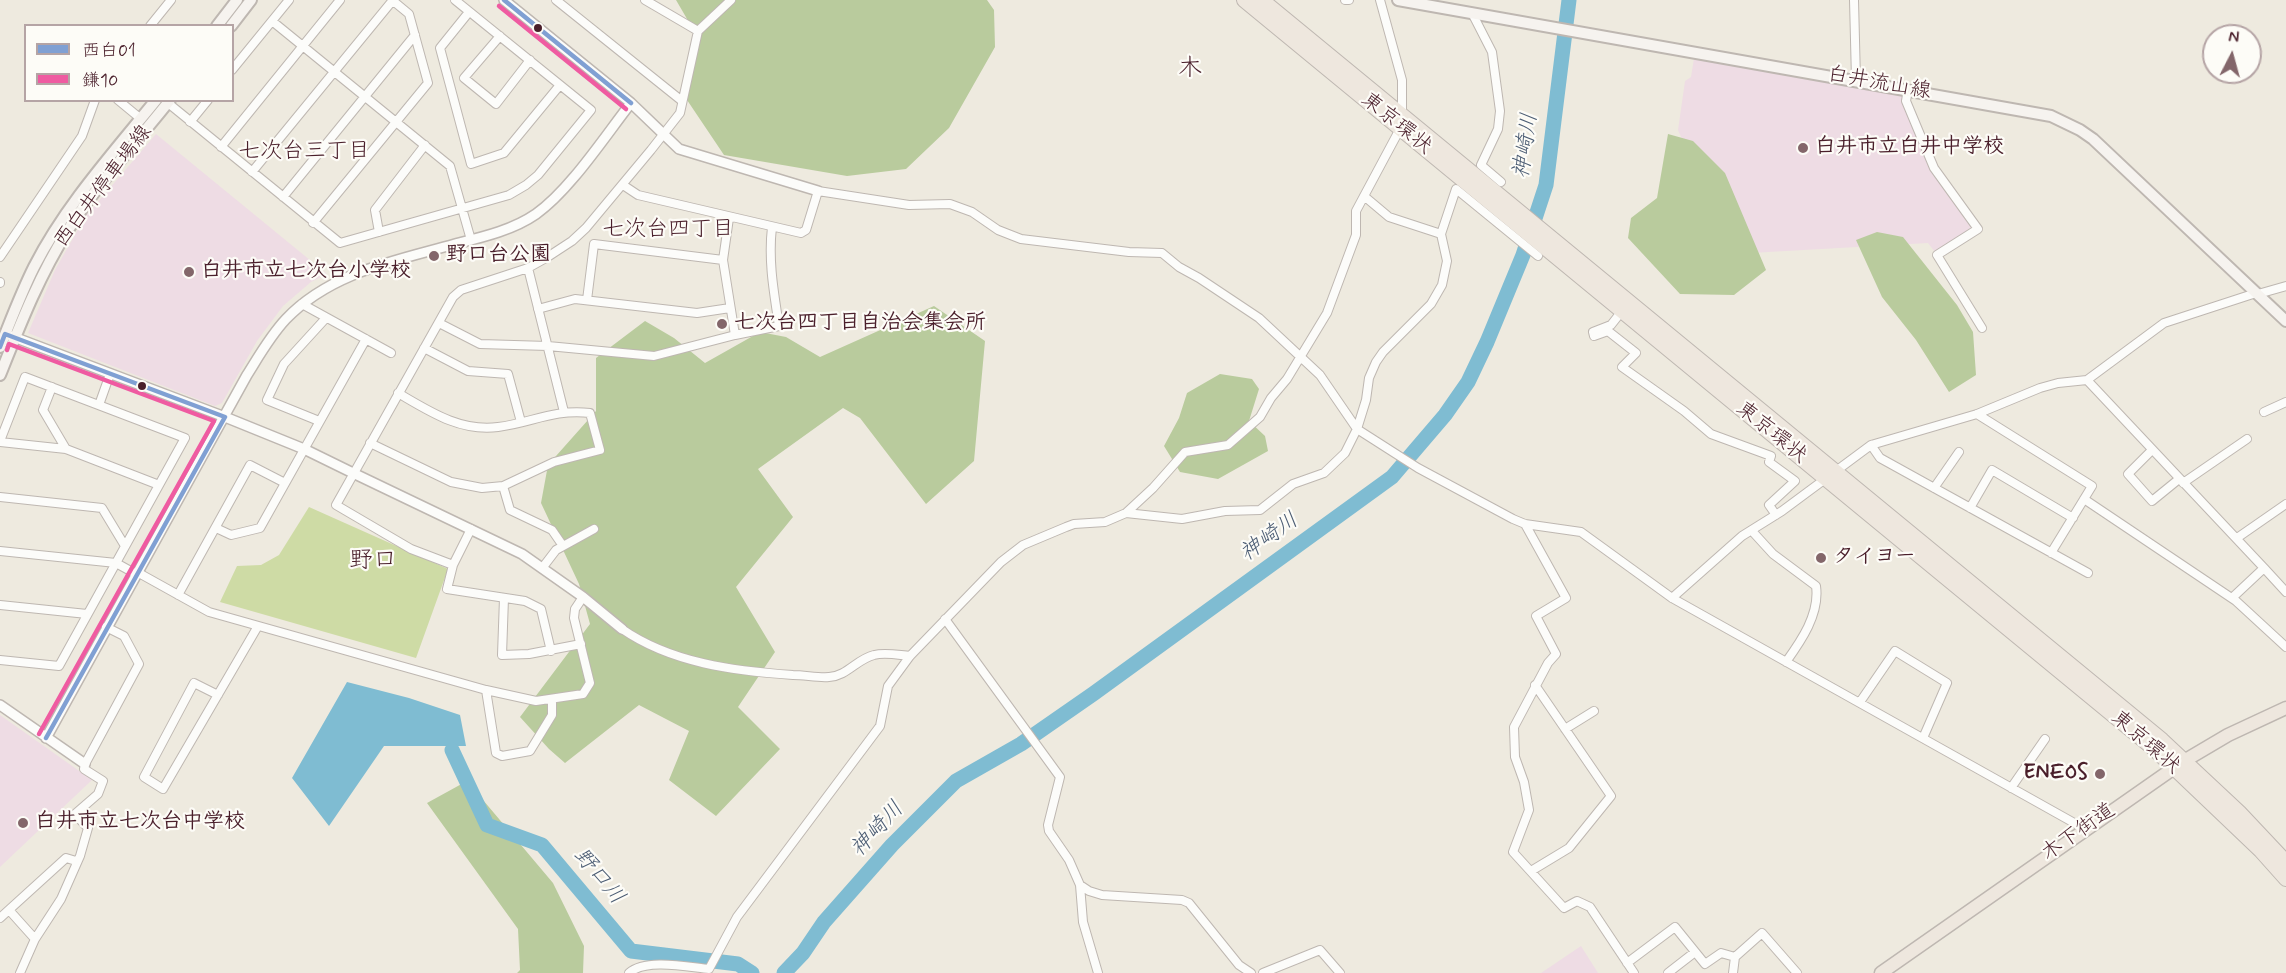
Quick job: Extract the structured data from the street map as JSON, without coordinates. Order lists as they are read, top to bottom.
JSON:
{
  "streets": {
    "highway": ["東京環状"],
    "main road": ["白井流山線", "西白井停車場線", "木下街道"]
  },
  "crossings": [
    ["東京環状", "木下街道"]
  ],
  "districts": [
    "木",
    "七次台三丁目",
    "七次台四丁目",
    "野口"
  ],
  "water": ["神崎川", "野口川"],
  "places": [
    "白井市立白井中学校",
    "野口台公園",
    "白井市立七次台小学校",
    "七次台四丁目自治会集会所",
    "タイヨー",
    "ENEOS",
    "白井市立七次台中学校"
  ],
  "lines": ["transit line 西白01", "transit line 鎌10"],
  "legend": ["西白01", "鎌10"],
  "north": "top"
}
